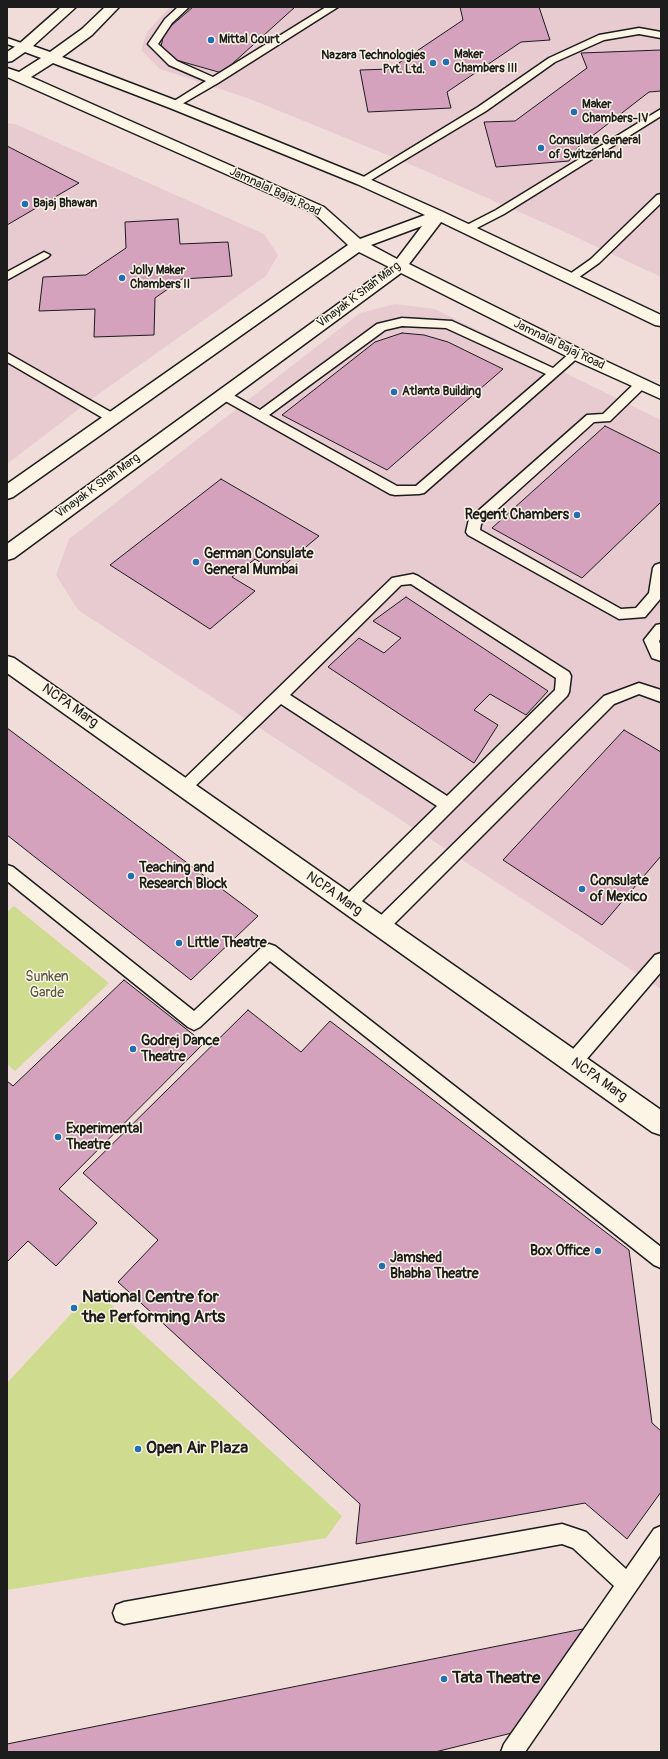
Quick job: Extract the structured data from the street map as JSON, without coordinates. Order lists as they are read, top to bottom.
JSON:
{
  "streets": {
    "street": ["Jamnalal Bajaj Road", "Vinayak K Shah Marg", "NCPA Marg"]
  },
  "crossings": [
    ["Jamnalal Bajaj Road", "Vinayak K Shah Marg"]
  ],
  "parks": ["Sunken Garde"],
  "places": [
    "Mittal Court",
    "Maker Chambers III",
    "Nazara Technologies Pvt. Ltd.",
    "Maker Chambers-IV",
    "Consulate General of Switzerland",
    "Bajaj Bhawan",
    "Jolly Maker Chambers II",
    "Atlanta Building",
    "Regent Chambers",
    "German Consulate General Mumbai",
    "Teaching and Research Block",
    "Consulate of Mexico",
    "Little Theatre",
    "Godrej Dance Theatre",
    "Experimental Theatre",
    "Box Office",
    "Jamshed Bhabha Theatre",
    "National Centre for the Performing Arts",
    "Open Air Plaza",
    "Tata Theatre"
  ]
}
